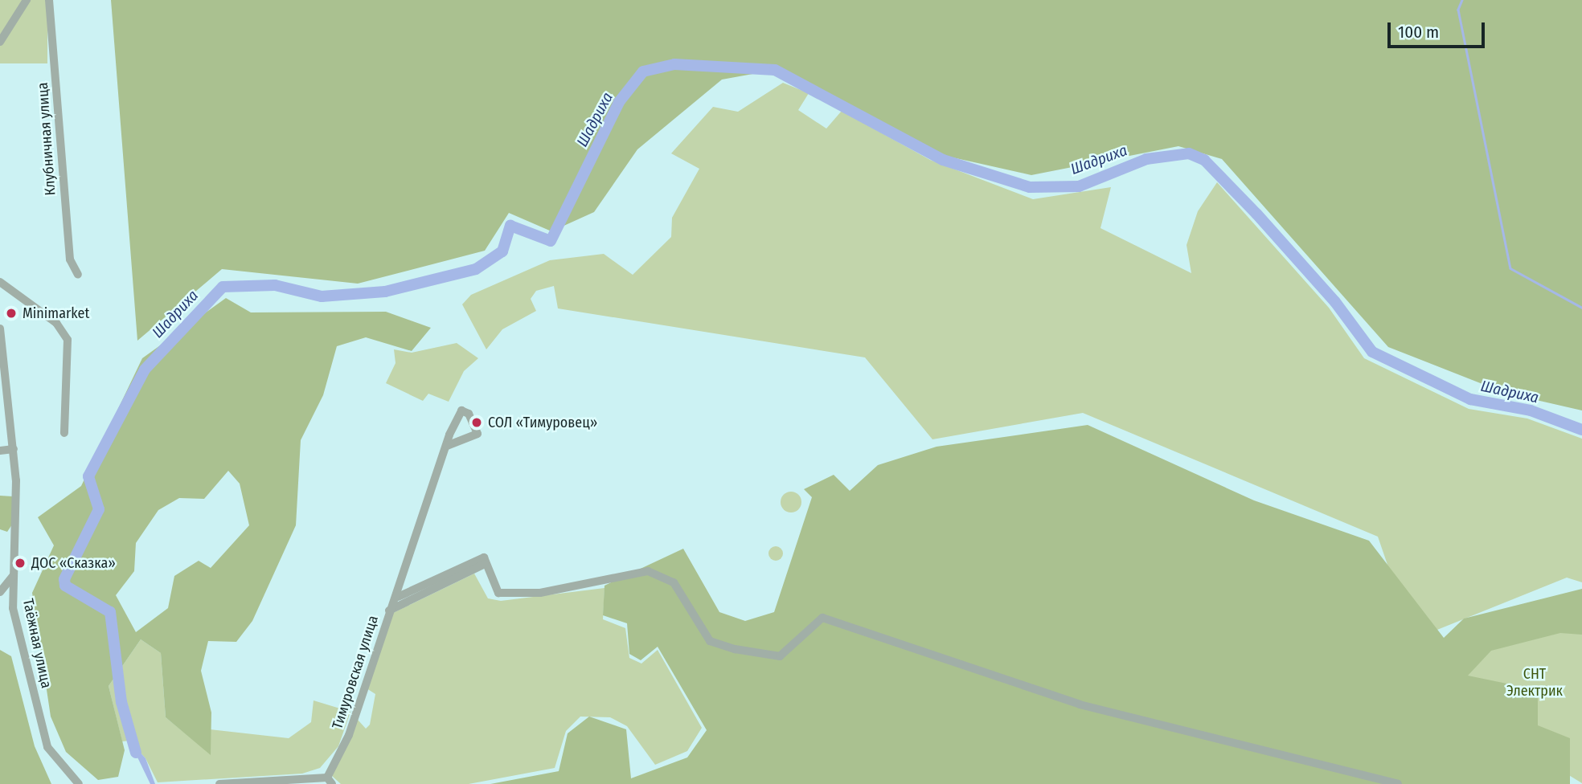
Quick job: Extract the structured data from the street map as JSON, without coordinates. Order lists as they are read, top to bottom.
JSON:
{
  "streets": {
    "street": ["Клубничная улица", "Таёжная улица", "Тимуровская улица"]
  },
  "water": ["Шадриха"],
  "parks": ["СНТ Электрик"],
  "places": ["Minimarket", "СОЛ «Тимуровец»", "ДОС «Сказка»"],
  "scale_bar": "100 m"
}
